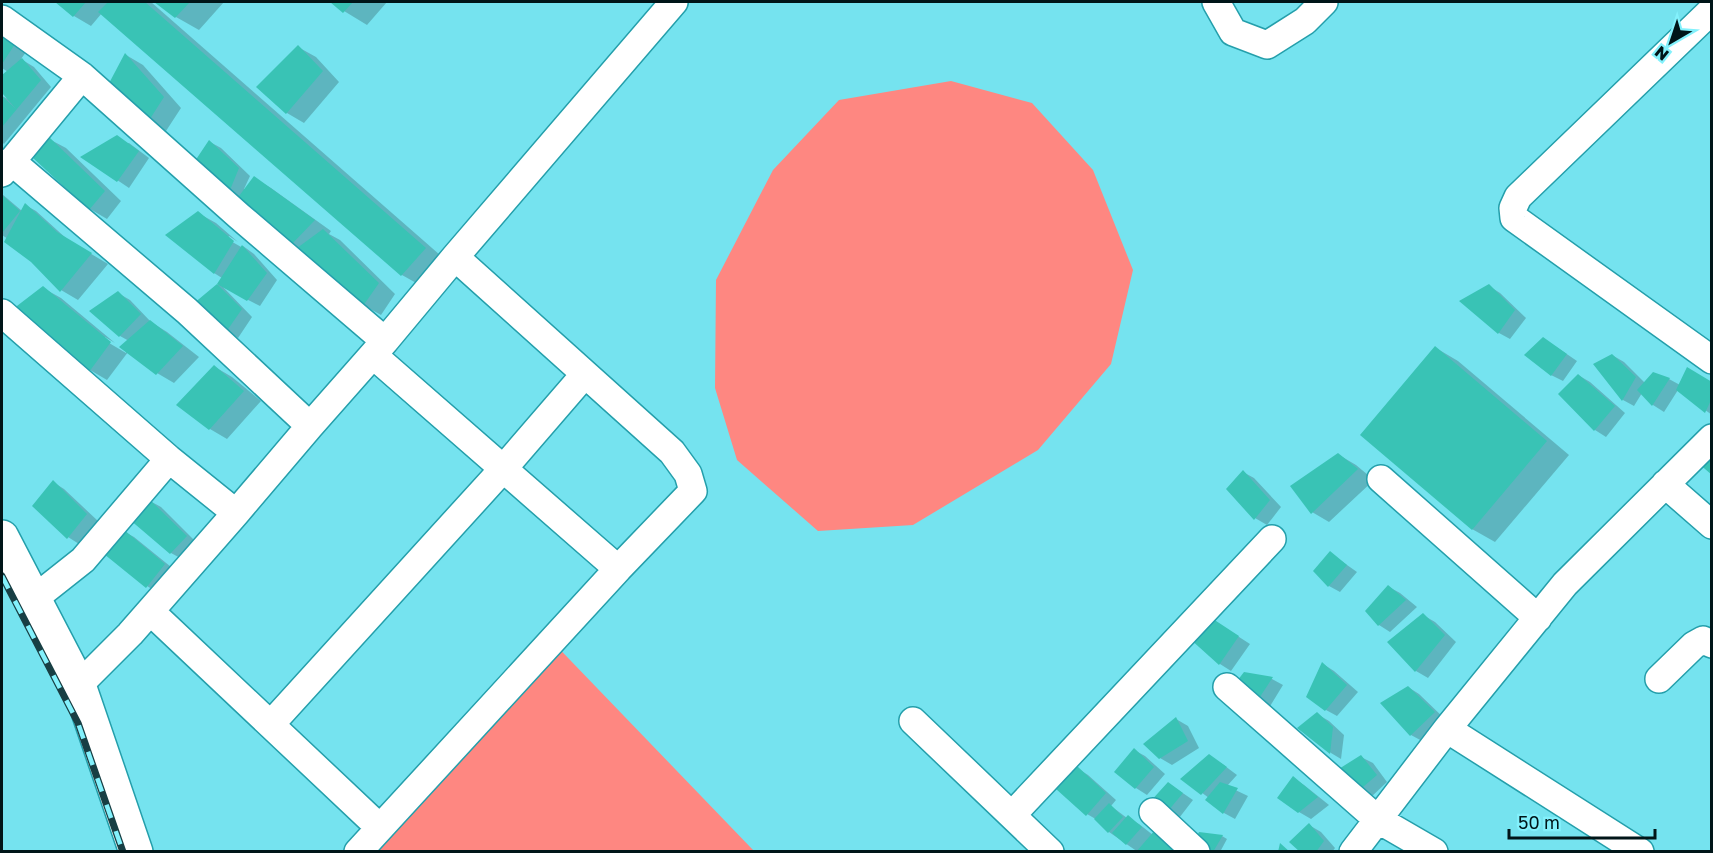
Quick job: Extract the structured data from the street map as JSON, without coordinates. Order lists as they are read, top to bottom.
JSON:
{
  "scale_bar": "50 m",
  "north": "bottom left"
}
